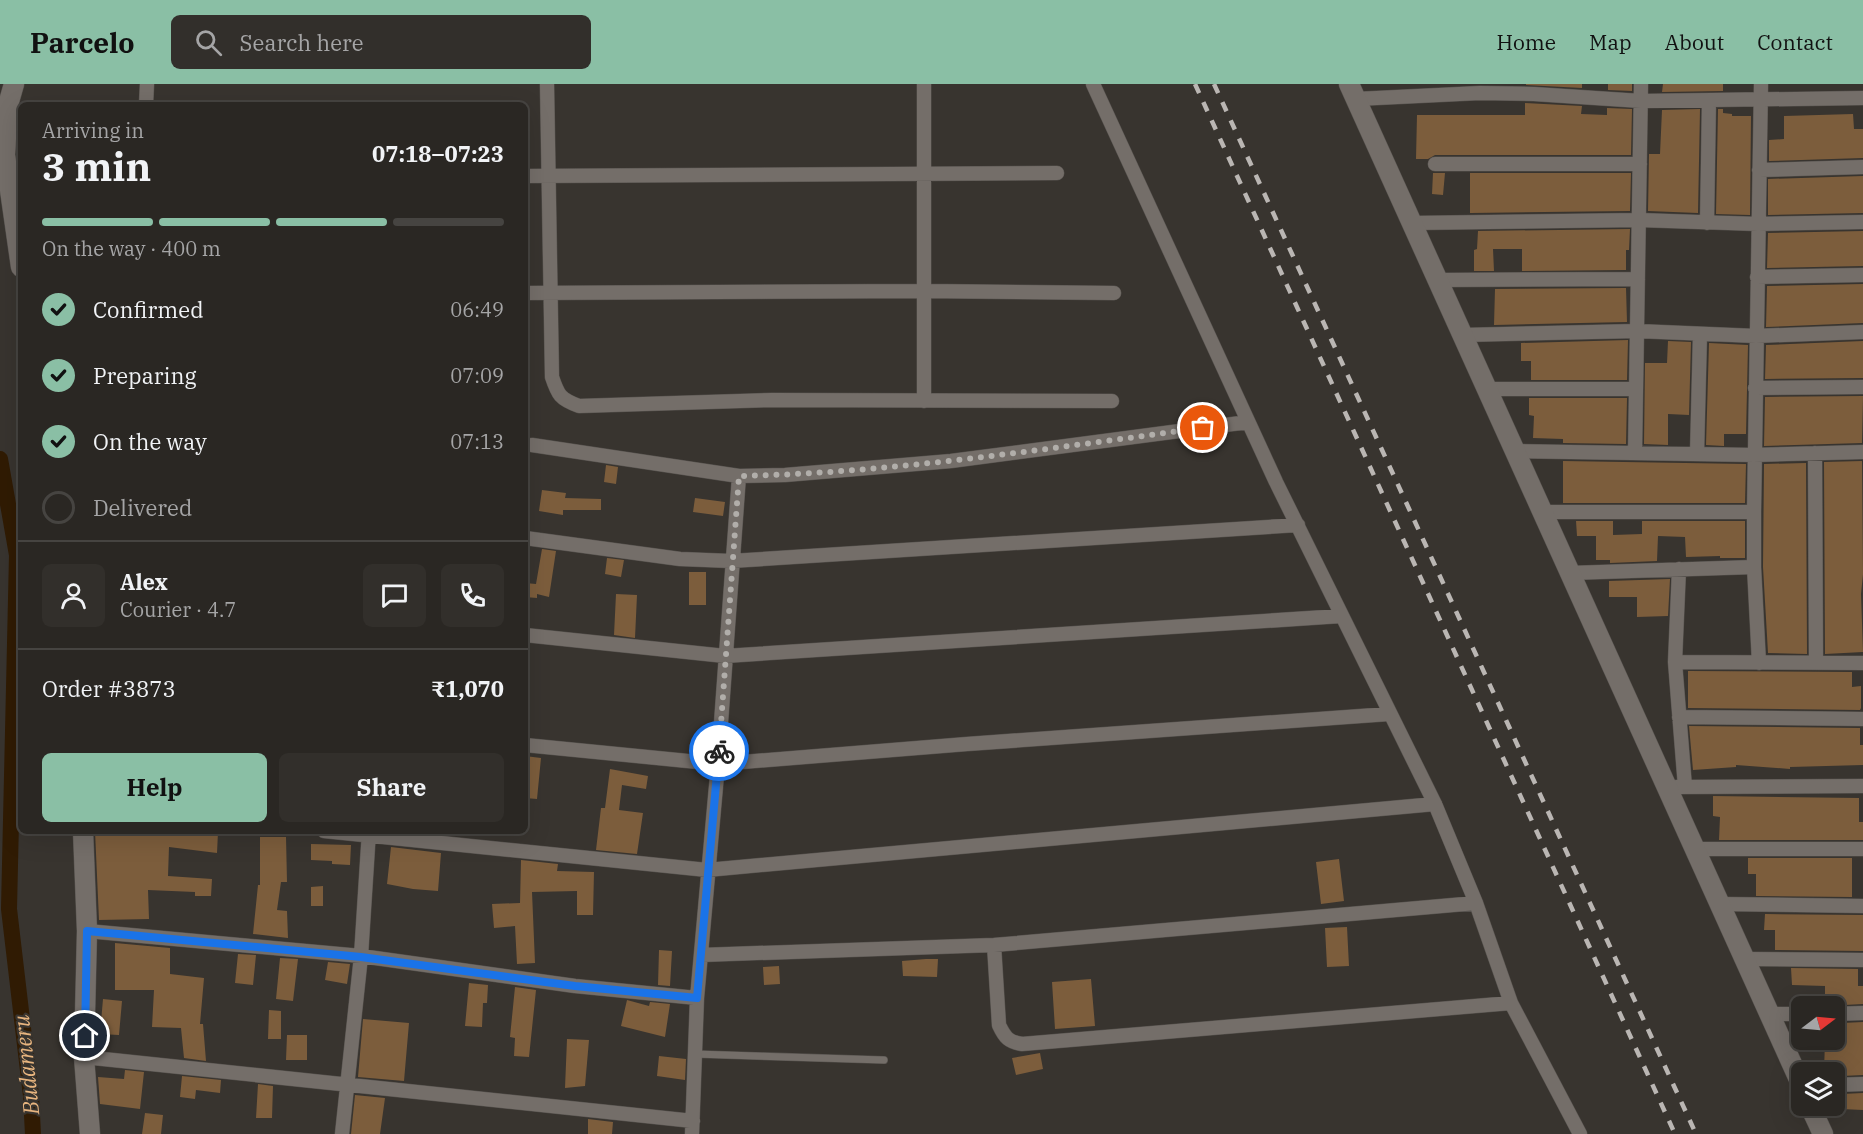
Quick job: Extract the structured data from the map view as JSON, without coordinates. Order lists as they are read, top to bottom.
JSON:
{
  "water": ["Budameru"],
  "north": "right",
  "page": {
    "header": "Parcelo",
    "search": "Search here",
    "nav": [
      "Home",
      "Map",
      "About",
      "Contact"
    ],
    "heading": ["3 min", "Arriving in", "07:18–07:23"],
    "panel": [
      "Alex",
      "Courier · 4.7",
      "Order #3873",
      "₹1,070"
    ],
    "bar": "On the way · 400 m",
    "list": [
      ["Confirmed", "06:49"],
      ["Preparing", "07:09"],
      ["On the way", "07:13"],
      "Delivered"
    ],
    "buttons": ["Help", "Share"]
  }
}
